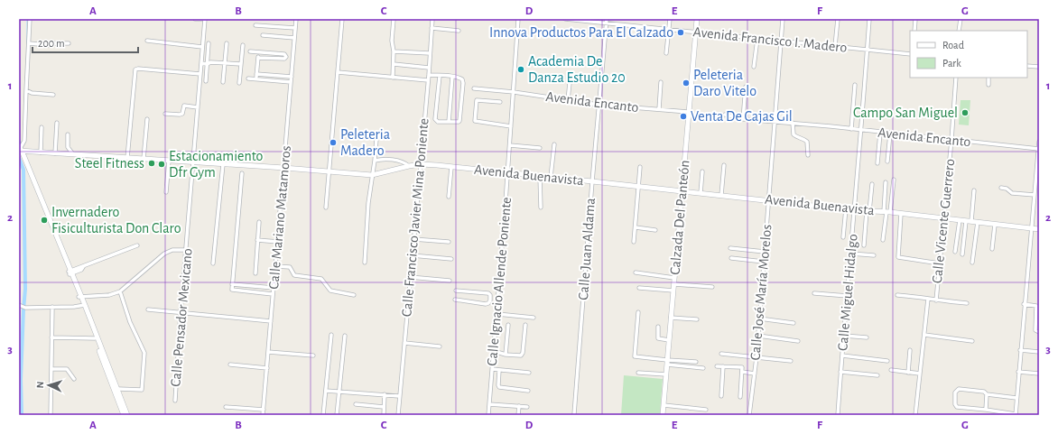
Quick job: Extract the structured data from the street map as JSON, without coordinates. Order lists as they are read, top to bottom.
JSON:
{
  "streets": {
    "main road": ["Avenida Buenavista", "Calzada Del Panteón"],
    "street": [
      "Avenida Francisco I. Madero",
      "Avenida Encanto",
      "Calle Mariano Matamoros",
      "Calle Francisco Javier Mina Poniente",
      "Calle Vicente Guerrero",
      "Calle Juan Aldama",
      "Calle Ignacio Allende Poniente",
      "Calle José María Morelos",
      "Calle Miguel Hidalgo",
      "Calle Pensador Mexicano"
    ]
  },
  "crossings": [
    ["Avenida Francisco I. Madero", "Calzada Del Panteón"],
    ["Avenida Francisco I. Madero", "Calle Juan Aldama"],
    ["Avenida Francisco I. Madero", "Calle José María Morelos"],
    ["Avenida Francisco I. Madero", "Calle Miguel Hidalgo"],
    ["Avenida Encanto", "Calzada Del Panteón"],
    ["Avenida Encanto", "Calle Vicente Guerrero"],
    ["Avenida Encanto", "Calle Juan Aldama"],
    ["Avenida Encanto", "Calle Ignacio Allende Poniente"],
    ["Avenida Encanto", "Calle José María Morelos"],
    ["Avenida Encanto", "Calle Miguel Hidalgo"],
    ["Avenida Buenavista", "Calle Mariano Matamoros"],
    ["Avenida Buenavista", "Calle Francisco Javier Mina Poniente"],
    ["Avenida Buenavista", "Calzada Del Panteón"],
    ["Avenida Buenavista", "Calle Vicente Guerrero"],
    ["Avenida Buenavista", "Calle Juan Aldama"],
    ["Avenida Buenavista", "Calle Ignacio Allende Poniente"],
    ["Avenida Buenavista", "Calle José María Morelos"],
    ["Avenida Buenavista", "Calle Miguel Hidalgo"],
    ["Avenida Buenavista", "Calle Pensador Mexicano"]
  ],
  "places": [
    "Innova Productos Para El Calzado",
    "Academia De Danza Estudio 20",
    "Peleteria Daro Vitelo",
    "Campo San Miguel",
    "Venta De Cajas Gil",
    "Peleteria Madero",
    "Steel Fitness",
    "Estacionamiento Dfr Gym",
    "Invernadero Fisiculturista Don Claro"
  ],
  "legend": ["Road", "Park"],
  "scale_bar": "200 m",
  "north": "left",
  "grid": {
    "columns": [
      "A",
      "B",
      "C",
      "D",
      "E",
      "F",
      "G"
    ],
    "rows": ["1", "2", "3"]
  }
}
